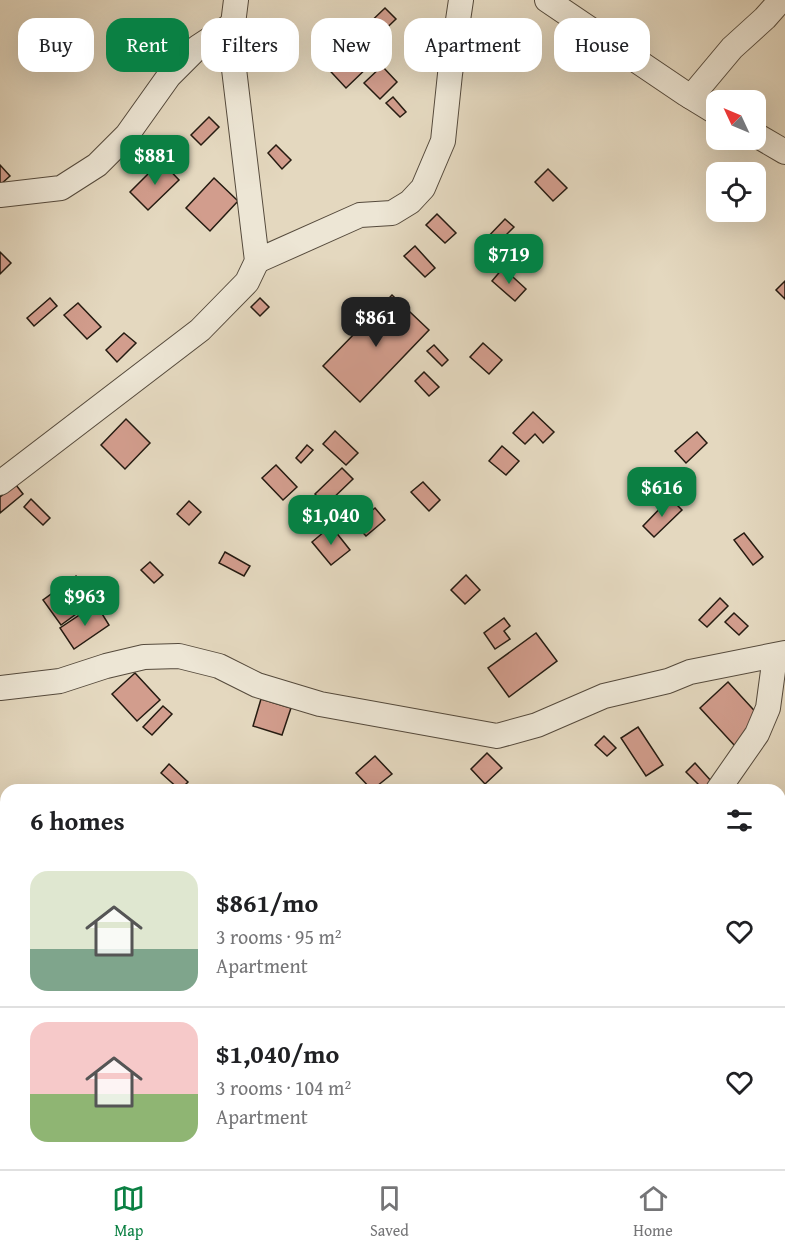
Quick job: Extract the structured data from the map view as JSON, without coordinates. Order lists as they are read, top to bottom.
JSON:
{
  "north": "top left",
  "page": {
    "chip": [
      "Buy",
      "Rent",
      "Filters",
      "New",
      "Apartment",
      "House"
    ],
    "price": [
      "$881",
      "$719",
      "$861",
      "$616",
      "$1,040",
      "$963"
    ],
    "heading": "6 homes",
    "list": [
      {
        "name": "$861/mo",
        "note": "3 rooms · 95 m² · Apartment"
      },
      {
        "name": "$1,040/mo",
        "note": "3 rooms · 104 m² · Apartment"
      }
    ],
    "tabs": ["Map", "Saved", "Home"]
  }
}
